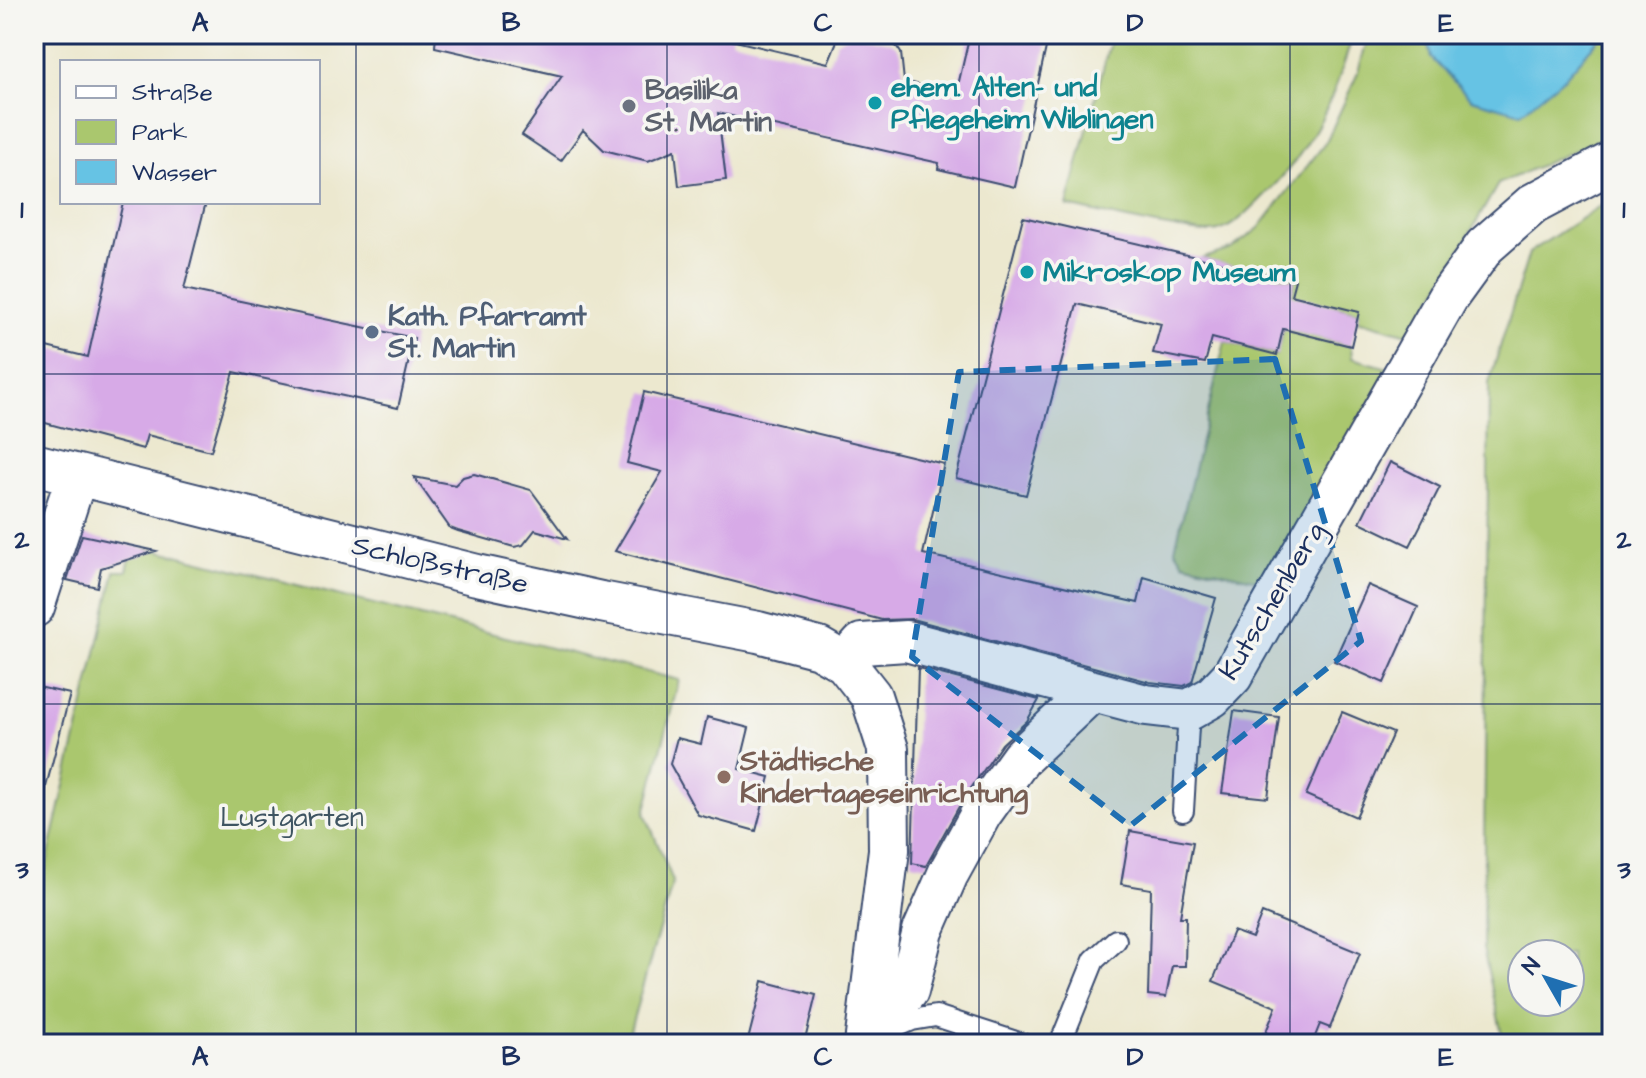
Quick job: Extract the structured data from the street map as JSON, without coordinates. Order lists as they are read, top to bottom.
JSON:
{
  "streets": {
    "street": ["Schloßstraße", "Kutschenberg"]
  },
  "parks": ["Lustgarten"],
  "places": [
    "ehem. Alten- und Pflegeheim Wiblingen",
    "Basilika St. Martin",
    "Mikroskop Museum",
    "Kath. Pfarramt St. Martin",
    "Städtische Kindertageseinrichtung"
  ],
  "legend": ["Straße", "Park", "Wasser"],
  "north": "top left",
  "grid": {
    "columns": [
      "A",
      "B",
      "C",
      "D",
      "E"
    ],
    "rows": ["1", "2", "3"]
  }
}
